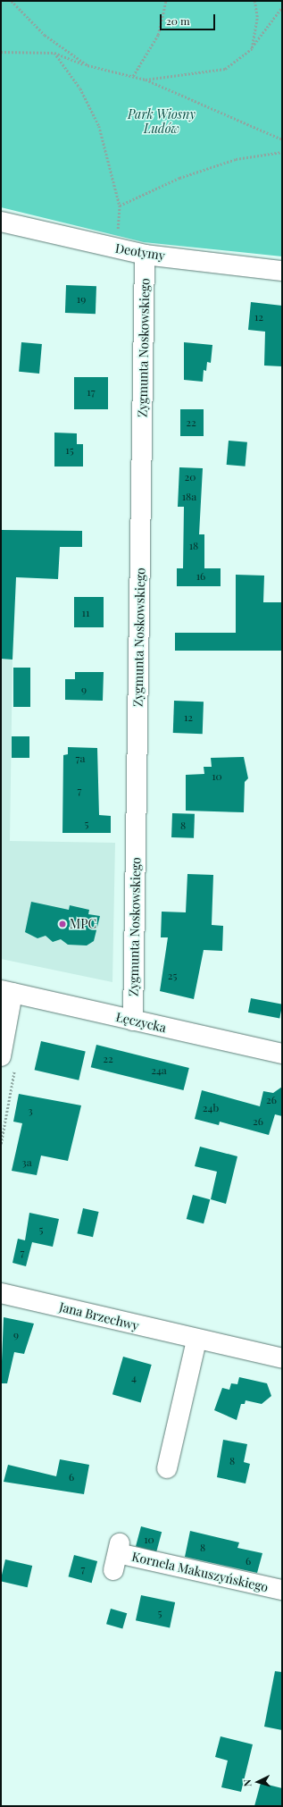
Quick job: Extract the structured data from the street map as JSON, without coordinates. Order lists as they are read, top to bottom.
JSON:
{
  "streets": {
    "street": [
      "Deotymy",
      "Zygmunta Noskowskiego",
      "Łęczycka",
      "Jana Brzechwy",
      "Kornela Makuszyńskiego"
    ]
  },
  "crossings": [
    ["Deotymy", "Zygmunta Noskowskiego"],
    ["Zygmunta Noskowskiego", "Łęczycka"]
  ],
  "parks": ["Park Wiosny Ludów"],
  "places": ["MPC"],
  "house_numbers": [
    "19",
    "12",
    "17",
    "22",
    "15",
    "20",
    "18a",
    "18",
    "16",
    "11",
    "9",
    "12",
    "7a",
    "10",
    "7",
    "5",
    "8",
    "25",
    "22",
    "24a",
    "26",
    "24b",
    "3",
    "26",
    "3a",
    "5",
    "7",
    "9",
    "4",
    "8",
    "6",
    "10",
    "8",
    "6",
    "7",
    "5"
  ],
  "scale_bar": "20 m",
  "north": "left"
}
